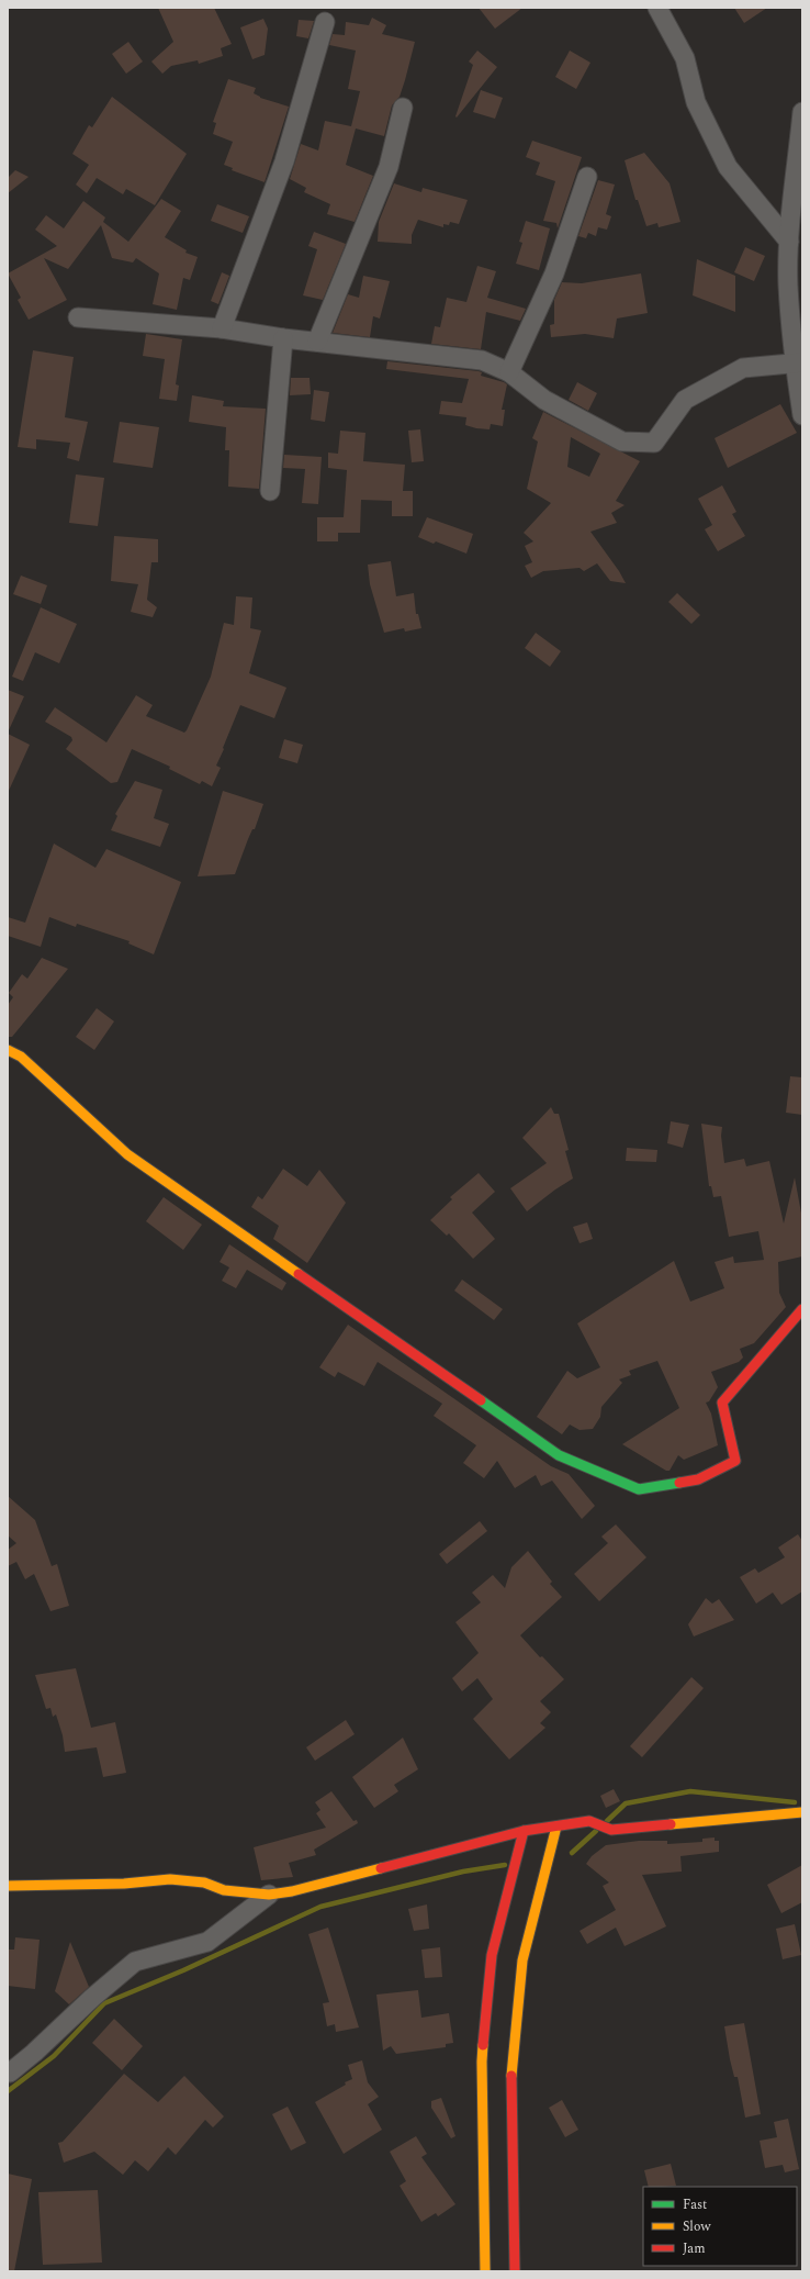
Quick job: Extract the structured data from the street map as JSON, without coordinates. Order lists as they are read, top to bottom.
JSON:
{
  "legend": ["Fast", "Slow", "Jam"]
}
